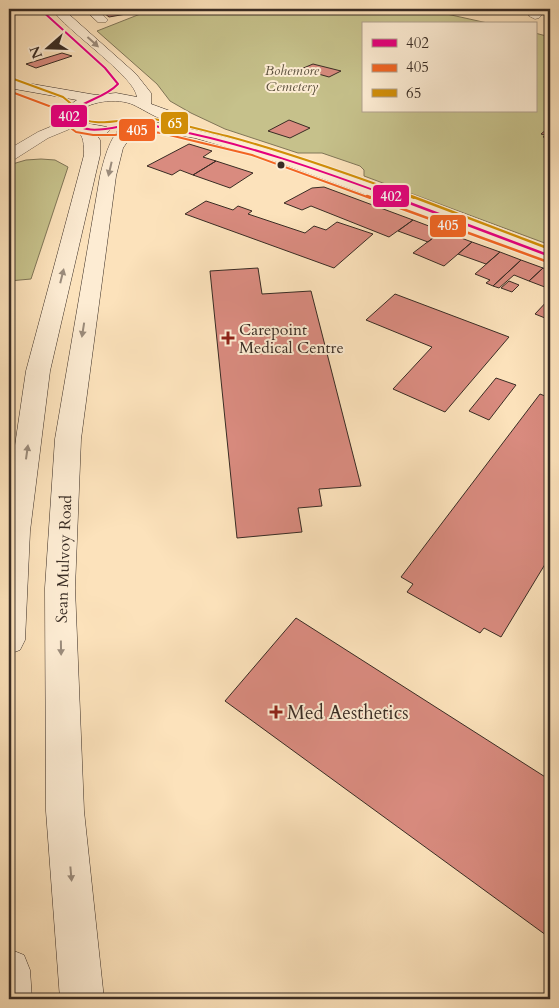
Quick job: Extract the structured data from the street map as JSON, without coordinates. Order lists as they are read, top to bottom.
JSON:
{
  "streets": {
    "main road": ["Sean Mulvoy Road"]
  },
  "parks": ["Bohemore Cemetery"],
  "places": {
    "health": ["Carepoint Medical Centre", "Med Aesthetics"]
  },
  "lines": ["transit line 402", "transit line 65", "transit line 405"],
  "legend": ["402", "405", "65"],
  "north": "left"
}
